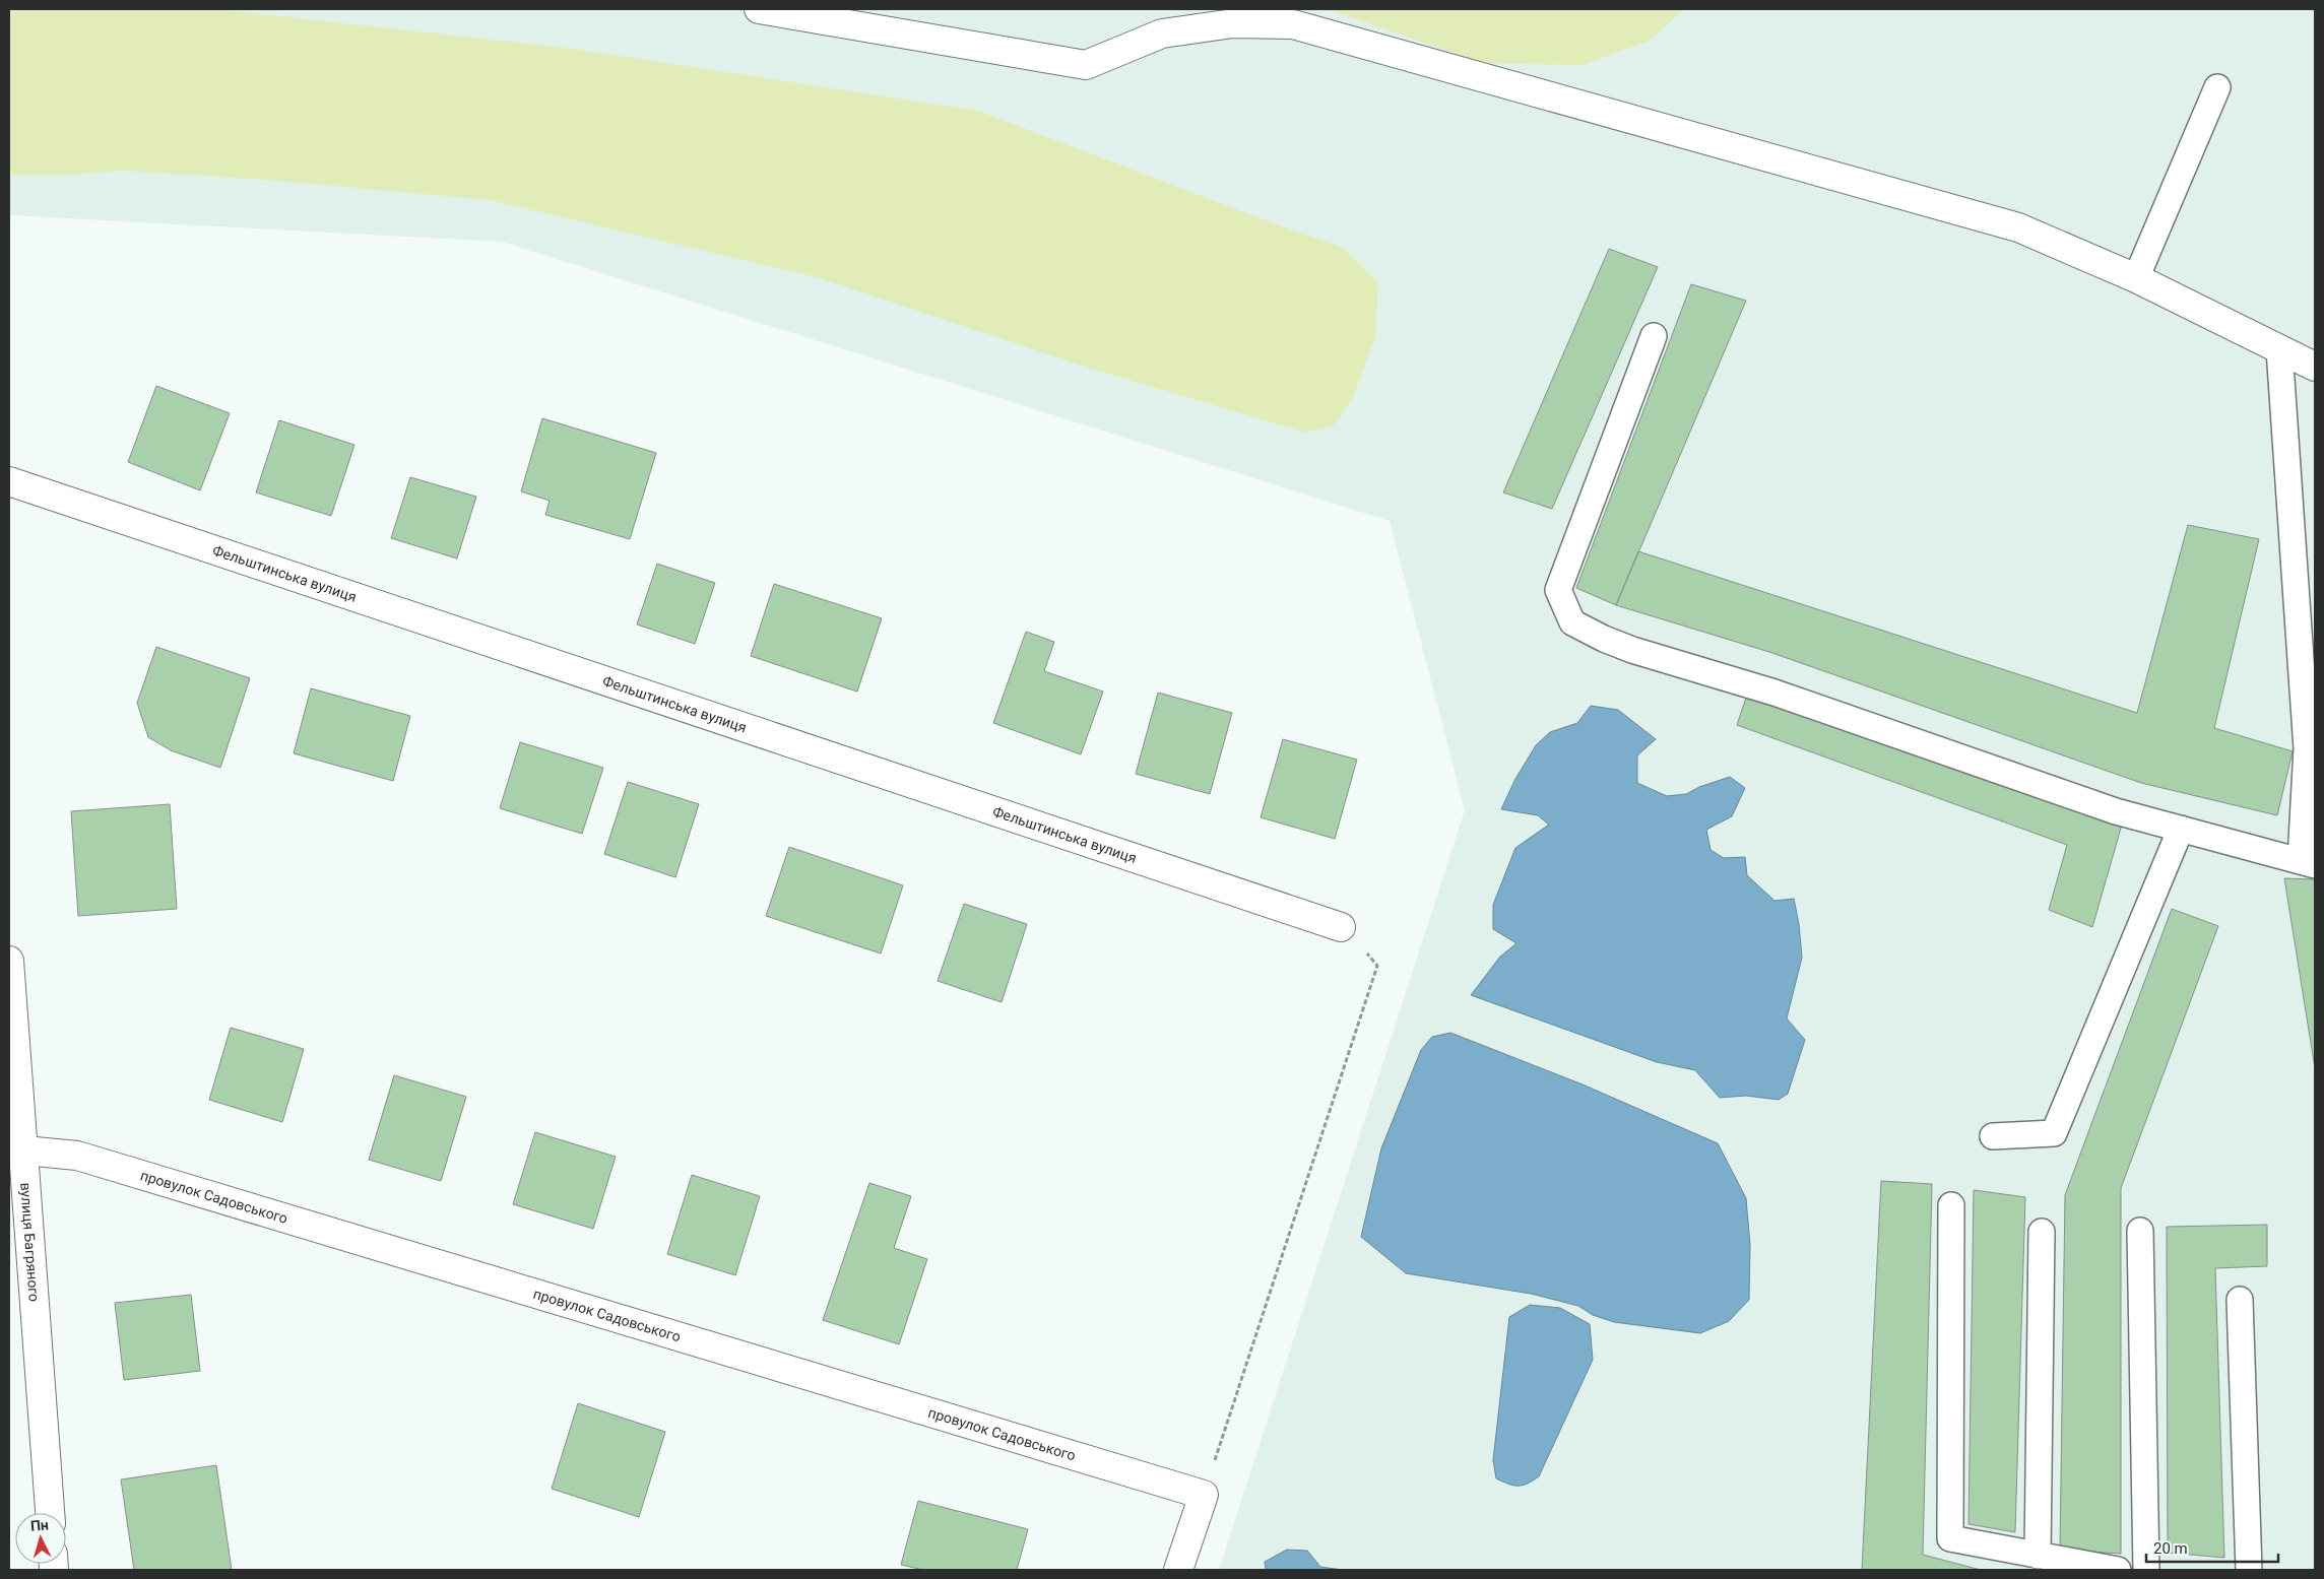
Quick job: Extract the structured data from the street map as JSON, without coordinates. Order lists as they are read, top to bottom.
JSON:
{
  "streets": {
    "street": ["Фельштинська вулиця", "провулок Садовського", "вулиця Багряного"]
  },
  "crossings": [
    ["провулок Садовського", "вулиця Багряного"]
  ],
  "scale_bar": "20 m",
  "north": "top"
}
